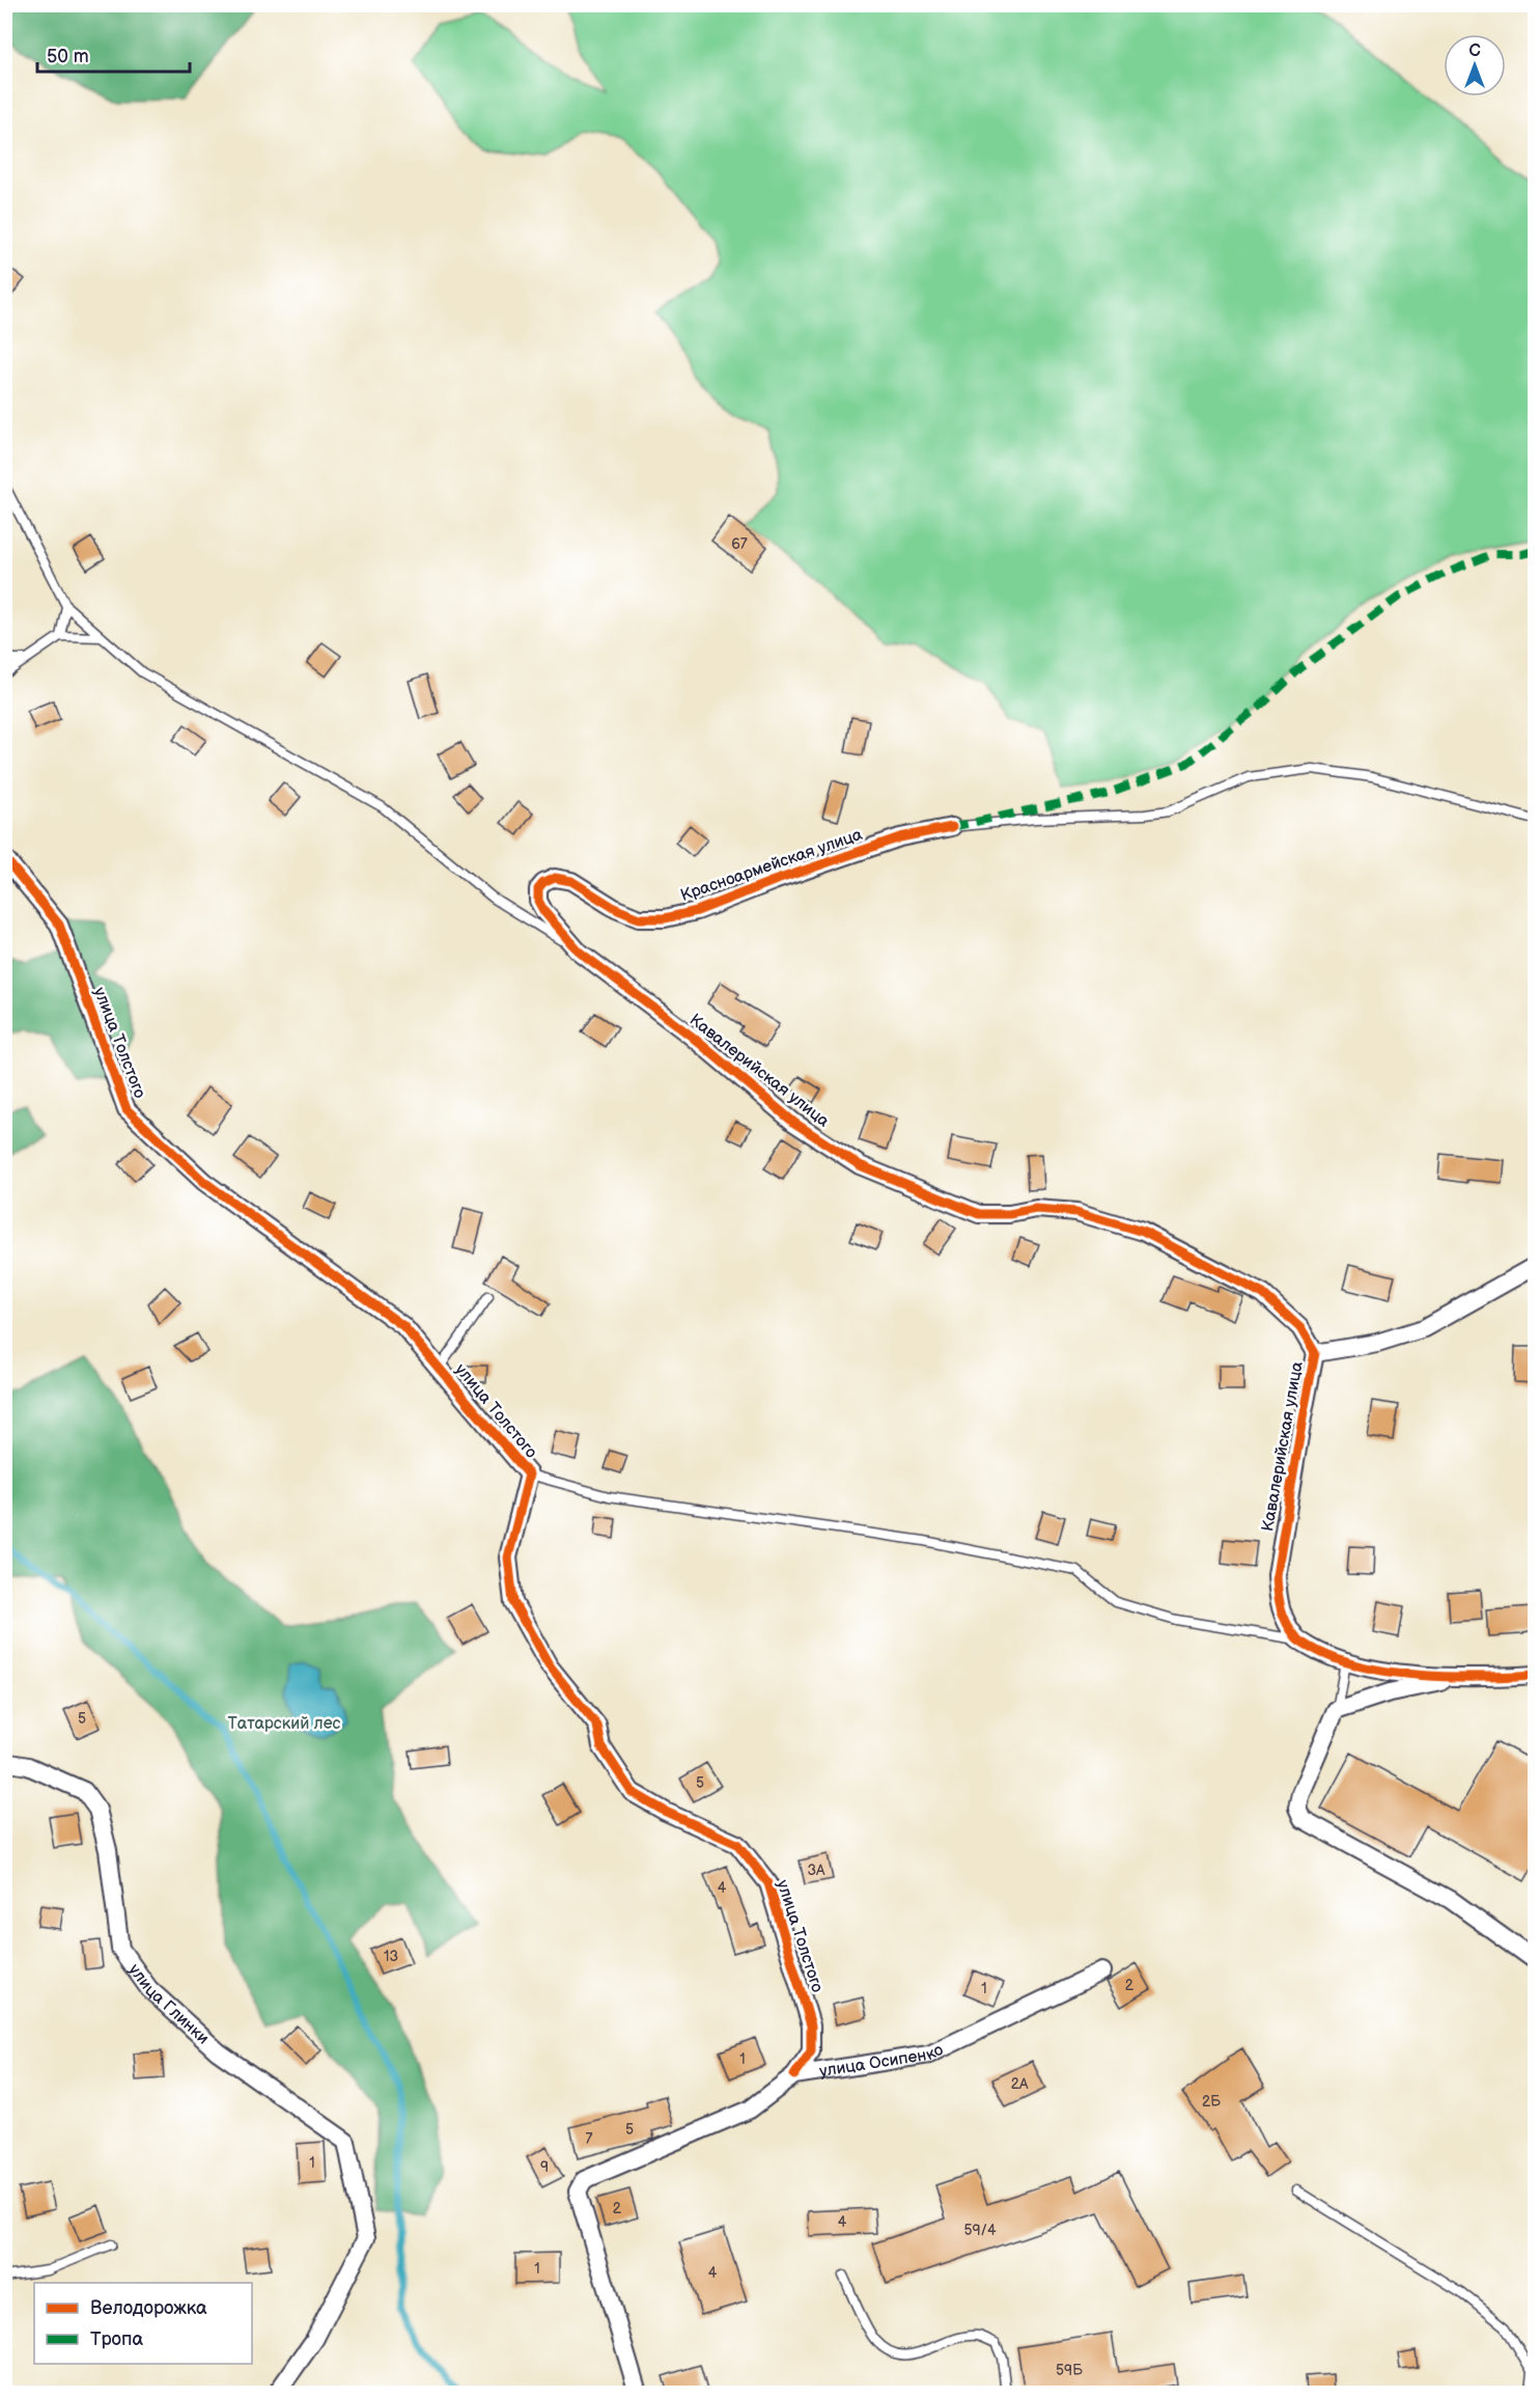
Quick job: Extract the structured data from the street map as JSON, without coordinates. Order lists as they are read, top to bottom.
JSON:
{
  "streets": {
    "street": [
      "Красноармейская улица",
      "улица Толстого",
      "Кавалерийская улица",
      "улица Глинки",
      "улица Осипенко"
    ]
  },
  "crossings": [
    ["Красноармейская улица", "Кавалерийская улица"],
    ["улица Толстого", "улица Осипенко"]
  ],
  "parks": ["Татарский лес"],
  "house_numbers": [
    "67",
    "5",
    "5",
    "3А",
    "4",
    "13",
    "2",
    "1",
    "1",
    "2А",
    "2Б",
    "5",
    "7",
    "1",
    "9",
    "2",
    "4",
    "59/4",
    "1",
    "4",
    "59Б"
  ],
  "legend": ["Велодорожка", "Тропа"],
  "scale_bar": "50 m",
  "north": "top"
}
